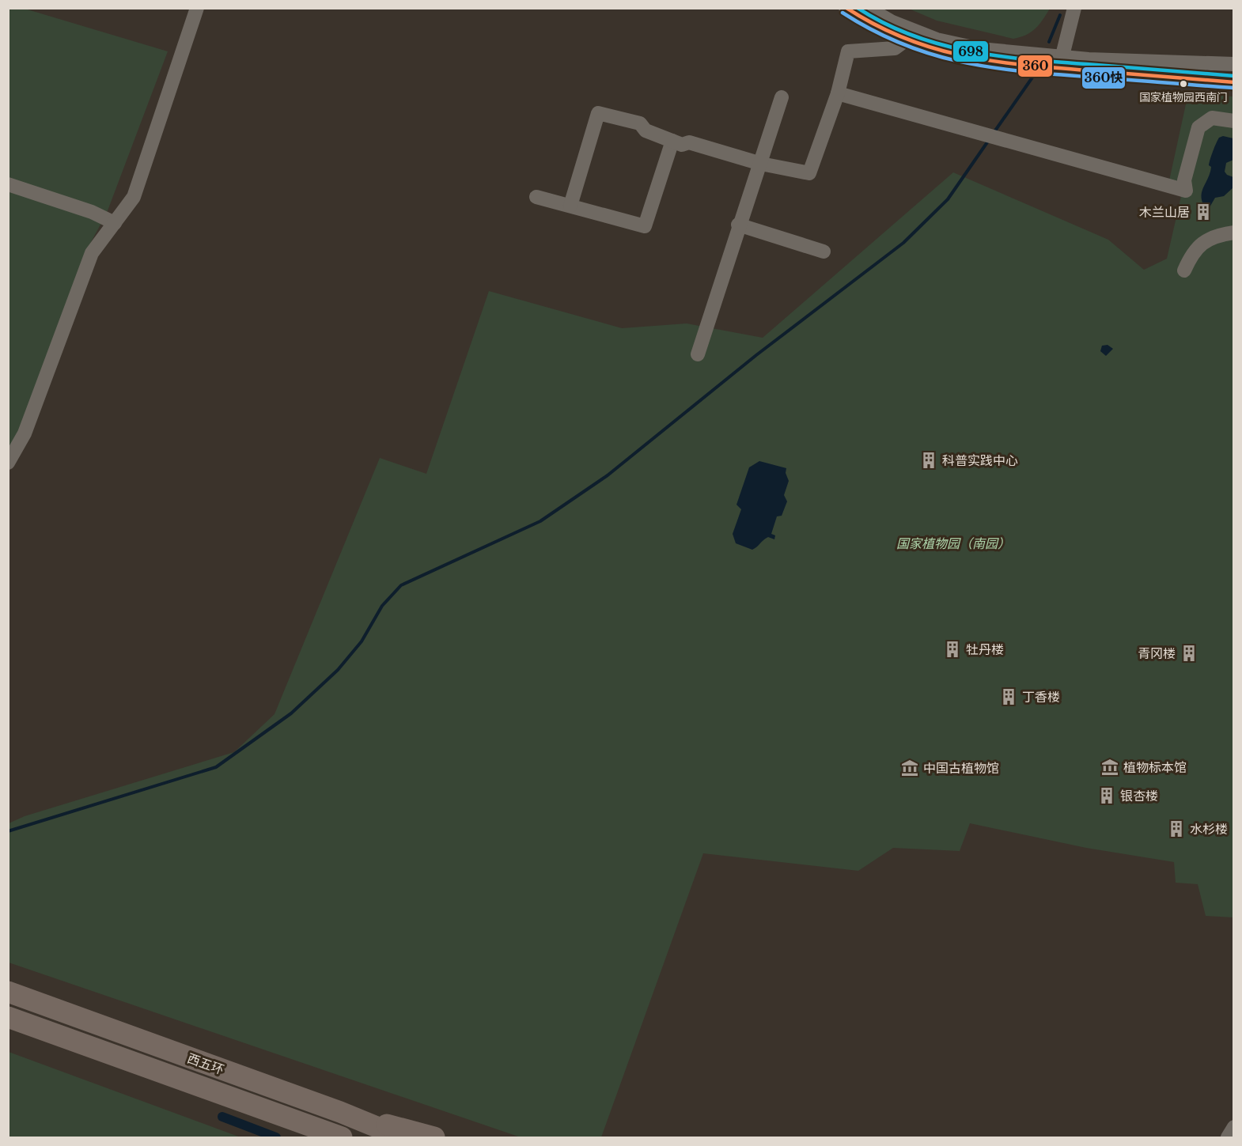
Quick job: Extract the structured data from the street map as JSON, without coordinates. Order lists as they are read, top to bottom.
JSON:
{
  "streets": {
    "highway": ["西五环"]
  },
  "parks": ["国家植物园（南园）"],
  "places": {
    "other": ["国家植物园西南门"],
    "building": [
      "木兰山居",
      "科普实践中心",
      "牡丹楼",
      "青冈楼",
      "丁香楼",
      "银杏楼",
      "水杉楼"
    ],
    "museum": ["植物标本馆", "中国古植物馆"]
  },
  "lines": ["transit line 360", "transit line 698", "transit line 360快"]
}
